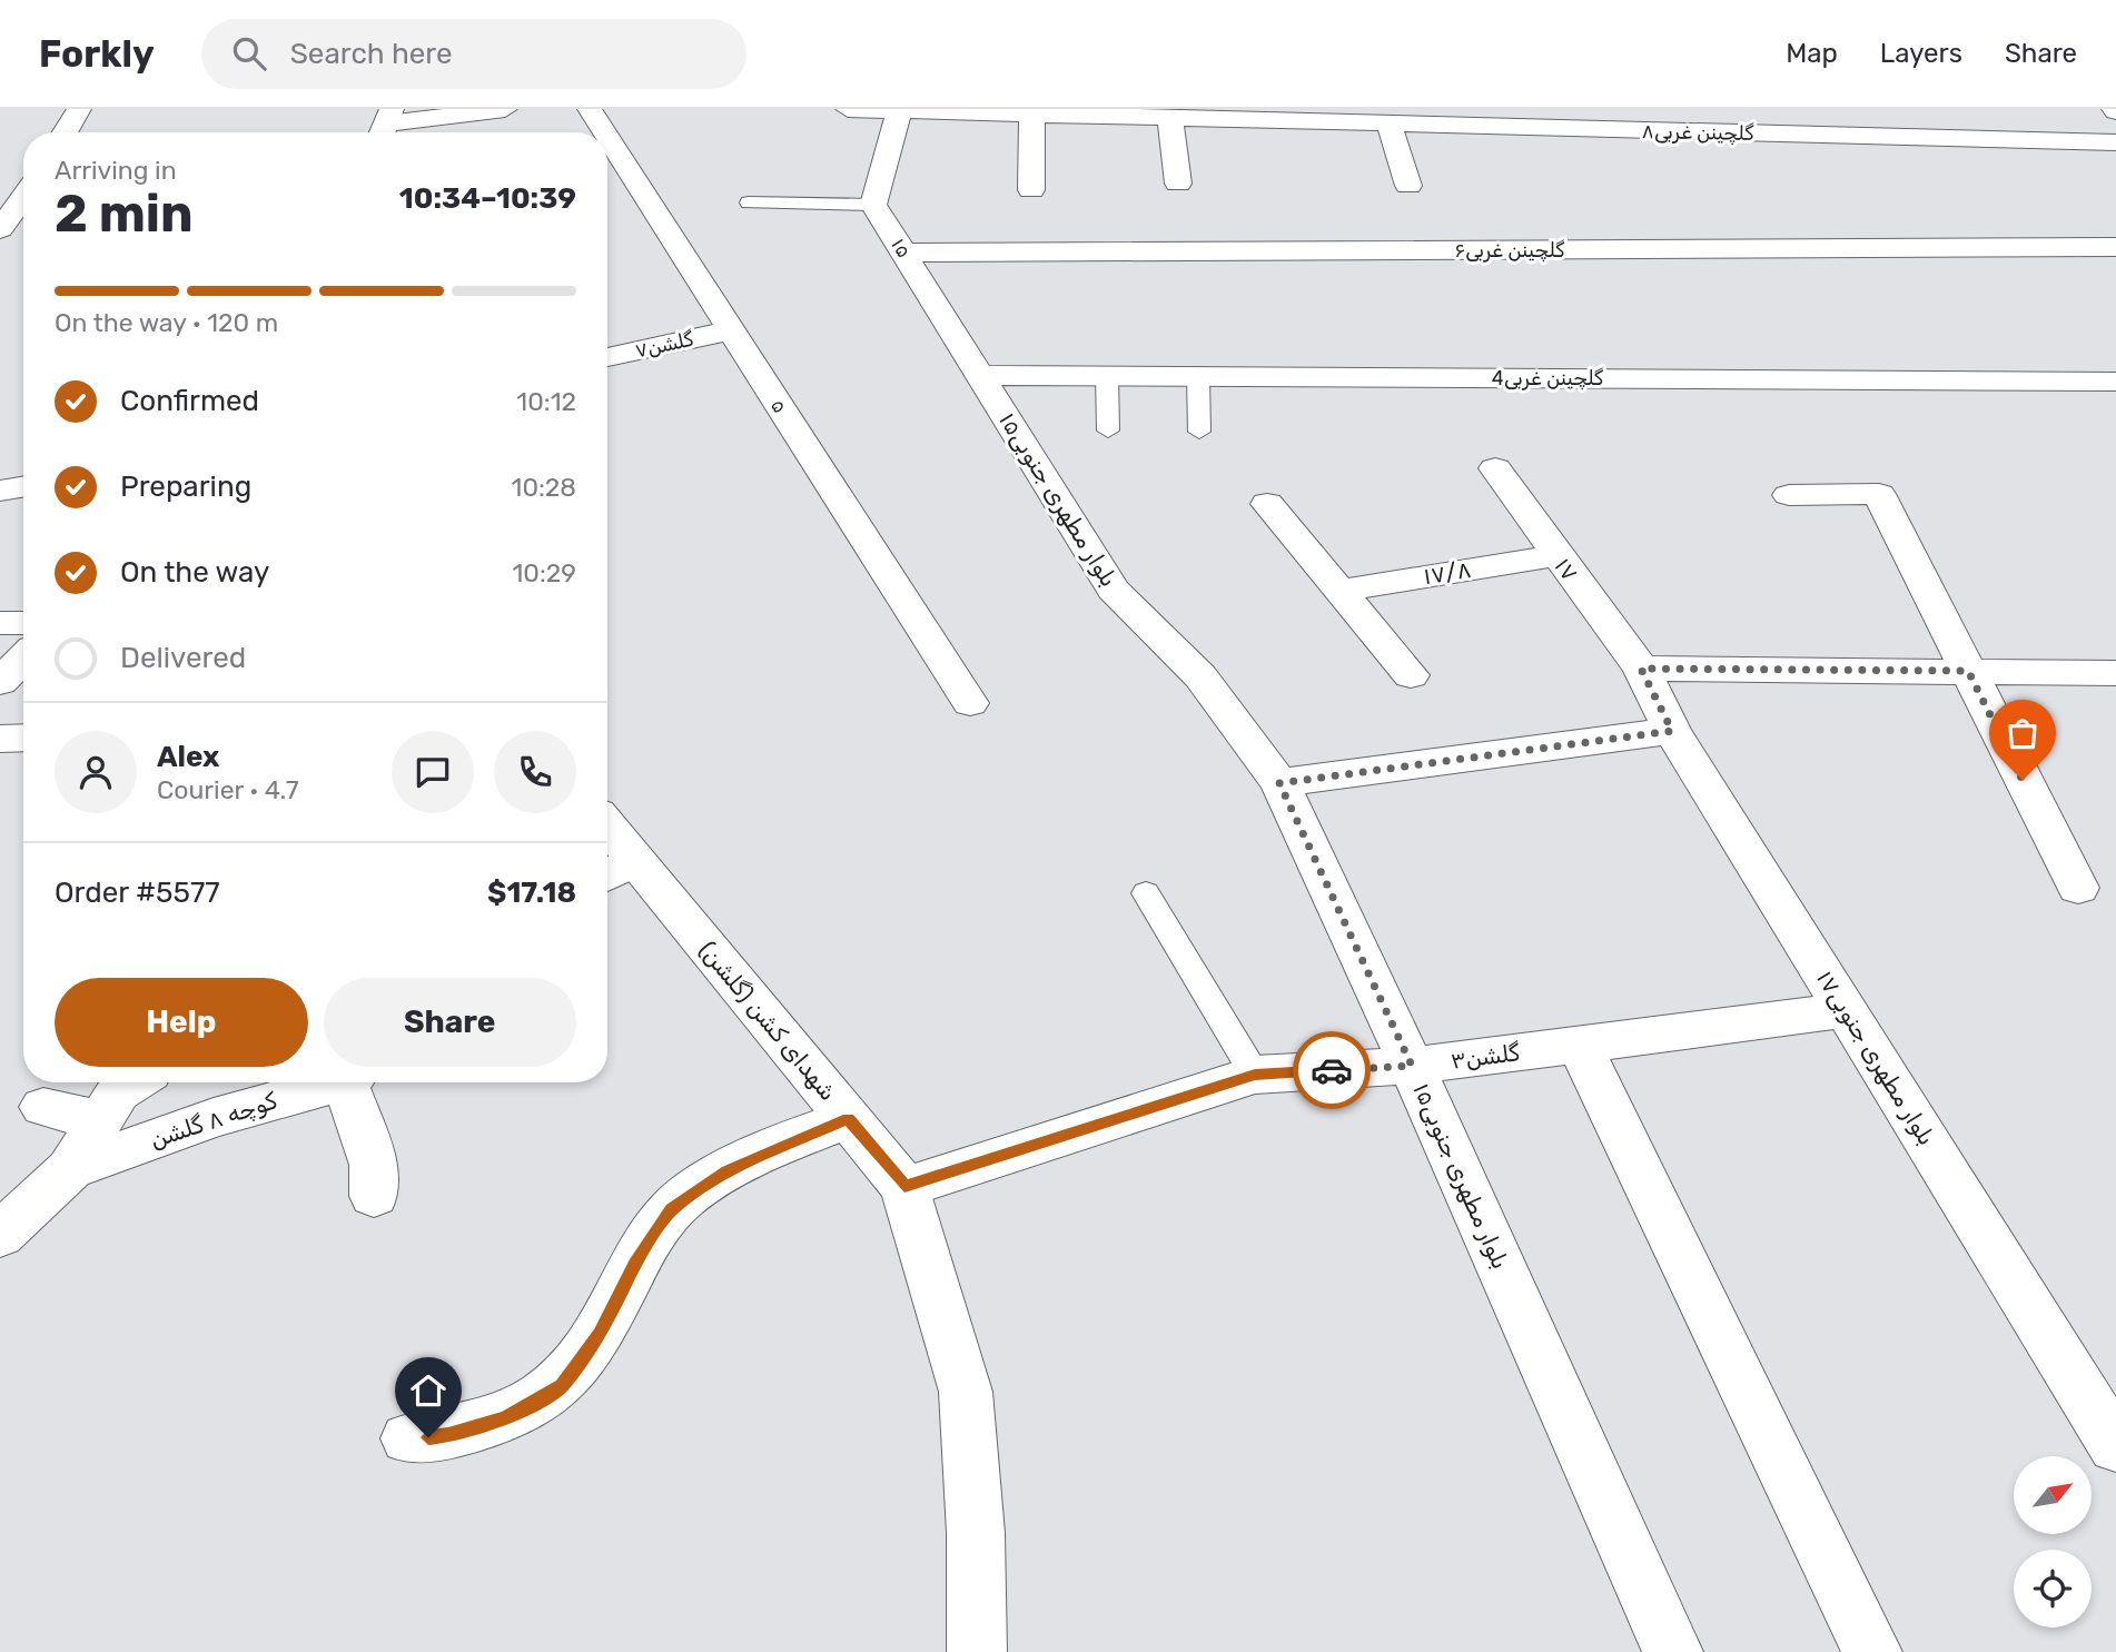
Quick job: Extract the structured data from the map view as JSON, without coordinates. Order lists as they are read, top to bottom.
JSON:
{
  "streets": {
    "street": [
      "گلچینن غربی۸",
      "۱۵",
      "گلچینن غربی۶",
      "گلشن۷",
      "4گلچینن غربی",
      "۵",
      "بلوار مطهری جنوبی۱۵",
      "۱۷",
      "۱۷/۸",
      "شهدای کشن (گلشن)",
      "گلشن۳",
      "بلوار مطهری جنوبی۱۷",
      "کوچه ۸ گلشن"
    ]
  },
  "crossings": [
    ["۱۵", "گلچینن غربی۶"],
    ["۱۵", "4گلچینن غربی"],
    ["۱۵", "بلوار مطهری جنوبی۱۵"],
    ["گلشن۷", "۵"],
    ["4گلچینن غربی", "بلوار مطهری جنوبی۱۵"],
    ["بلوار مطهری جنوبی۱۵", "گلشن۳"],
    ["۱۷", "۱۷/۸"],
    ["۱۷", "بلوار مطهری جنوبی۱۷"],
    ["شهدای کشن (گلشن)", "گلشن۳"],
    ["گلشن۳", "بلوار مطهری جنوبی۱۷"]
  ],
  "north": "top right",
  "page": {
    "header": "Forkly",
    "search": "Search here",
    "nav": ["Map", "Layers", "Share"],
    "heading": ["2 min", "Arriving in", "10:34–10:39"],
    "panel": [
      "Alex",
      "Courier · 4.7",
      "Order #5577",
      "$17.18"
    ],
    "bar": "On the way · 120 m",
    "list": [
      ["Confirmed", "10:12"],
      ["Preparing", "10:28"],
      ["On the way", "10:29"],
      "Delivered"
    ],
    "buttons": ["Help", "Share"]
  }
}
